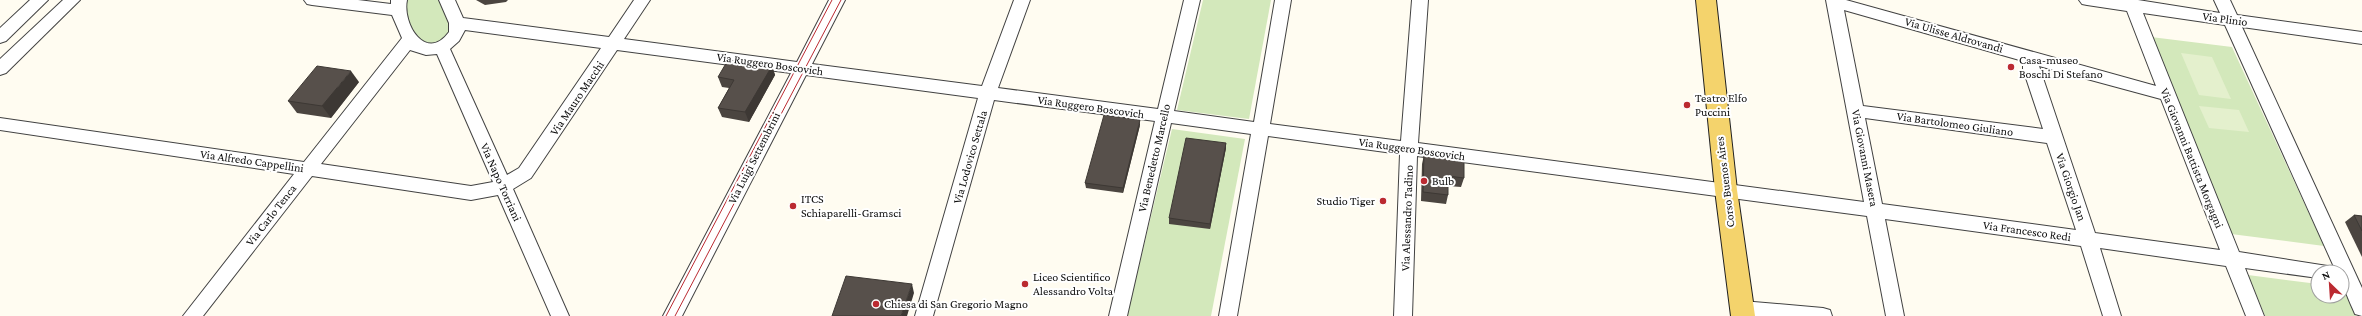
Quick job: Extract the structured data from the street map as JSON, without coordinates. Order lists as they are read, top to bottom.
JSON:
{
  "streets": {
    "main road": ["Corso Buenos Aires"],
    "street": [
      "Via Plinio",
      "Via Ulisse Aldrovandi",
      "Via Ruggero Boscovich",
      "Via Mauro Macchi",
      "Via Bartolomeo Giuliano",
      "Via Lodovico Settala",
      "Via Luigi Settembrini",
      "Via Benedetto Marcello",
      "Via Giovanni Masera",
      "Via Giovanni Battista Morgagni",
      "Via Alfredo Cappellini",
      "Via Napo Torriani",
      "Via Giorgio Jan",
      "Via Carlo Tenca",
      "Via Alessandro Tadino",
      "Via Francesco Redi"
    ]
  },
  "crossings": [
    ["Via Plinio", "Via Giovanni Battista Morgagni"],
    ["Via Ulisse Aldrovandi", "Via Giovanni Masera"],
    ["Via Ulisse Aldrovandi", "Via Giovanni Battista Morgagni"],
    ["Via Ulisse Aldrovandi", "Via Giorgio Jan"],
    ["Via Ruggero Boscovich", "Via Mauro Macchi"],
    ["Via Ruggero Boscovich", "Via Lodovico Settala"],
    ["Via Ruggero Boscovich", "Via Luigi Settembrini"],
    ["Via Ruggero Boscovich", "Via Benedetto Marcello"],
    ["Via Ruggero Boscovich", "Corso Buenos Aires"],
    ["Via Ruggero Boscovich", "Via Alessandro Tadino"],
    ["Via Ruggero Boscovich", "Via Francesco Redi"],
    ["Via Mauro Macchi", "Via Alfredo Cappellini"],
    ["Via Mauro Macchi", "Via Napo Torriani"],
    ["Via Bartolomeo Giuliano", "Via Giovanni Masera"],
    ["Via Bartolomeo Giuliano", "Via Giorgio Jan"],
    ["Via Giovanni Masera", "Via Francesco Redi"],
    ["Via Giovanni Battista Morgagni", "Via Francesco Redi"],
    ["Via Alfredo Cappellini", "Via Napo Torriani"],
    ["Via Alfredo Cappellini", "Via Carlo Tenca"],
    ["Corso Buenos Aires", "Via Francesco Redi"],
    ["Via Giorgio Jan", "Via Francesco Redi"]
  ],
  "places": [
    "Casa-museo Boschi Di Stefano",
    "Teatro Elfo Puccini",
    "Bulb",
    "Studio Tiger",
    "ITCS Schiaparelli-Gramsci",
    "Liceo Scientifico Alessandro Volta",
    "Chiesa di San Gregorio Magno"
  ],
  "north": "top left"
}
